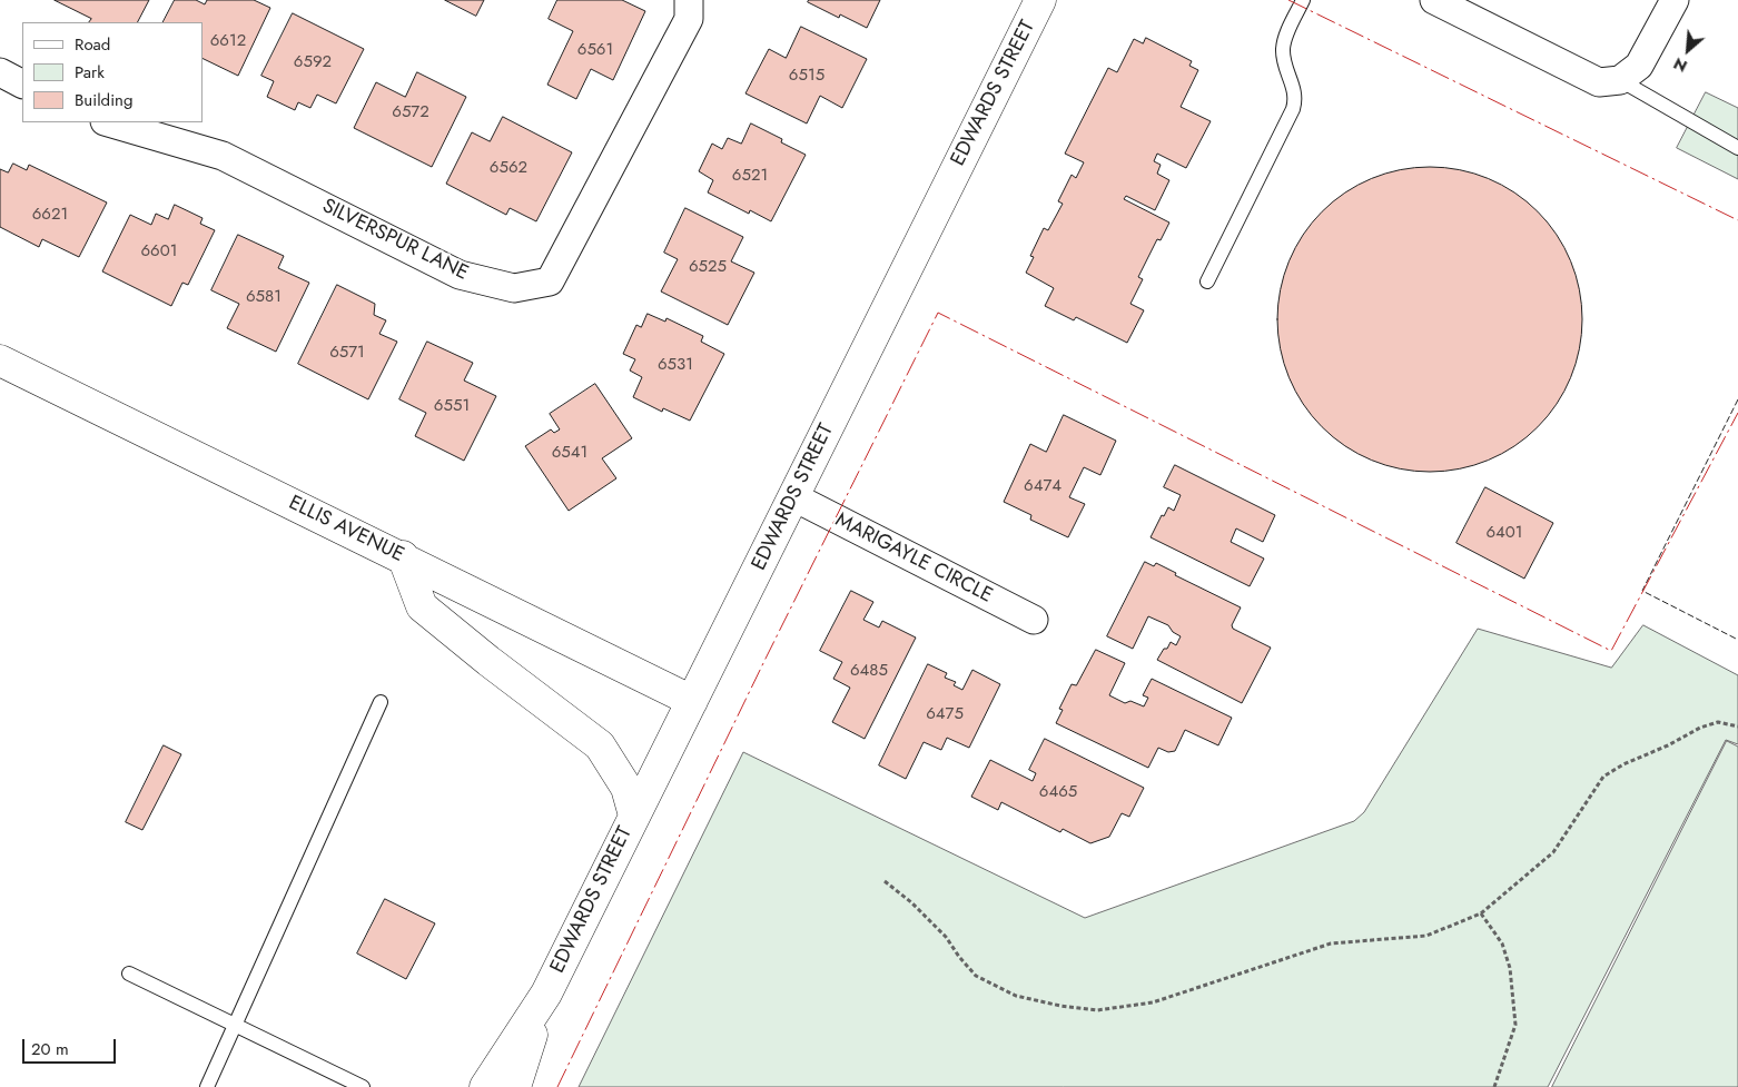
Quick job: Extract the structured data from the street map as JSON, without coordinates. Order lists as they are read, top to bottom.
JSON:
{
  "streets": {
    "main road": ["EDWARDS STREET", "ELLIS AVENUE"],
    "street": ["SILVERSPUR LANE", "MARIGAYLE CIRCLE"]
  },
  "crossings": [
    ["EDWARDS STREET", "ELLIS AVENUE"],
    ["EDWARDS STREET", "MARIGAYLE CIRCLE"]
  ],
  "house_numbers": [
    "6612",
    "6561",
    "6592",
    "6515",
    "6572",
    "6562",
    "6521",
    "6621",
    "6601",
    "6525",
    "6581",
    "6571",
    "6531",
    "6551",
    "6541",
    "6474",
    "6401",
    "6485",
    "6475",
    "6465"
  ],
  "legend": ["Road", "Park", "Building"],
  "scale_bar": "20 m",
  "north": "bottom left"
}
